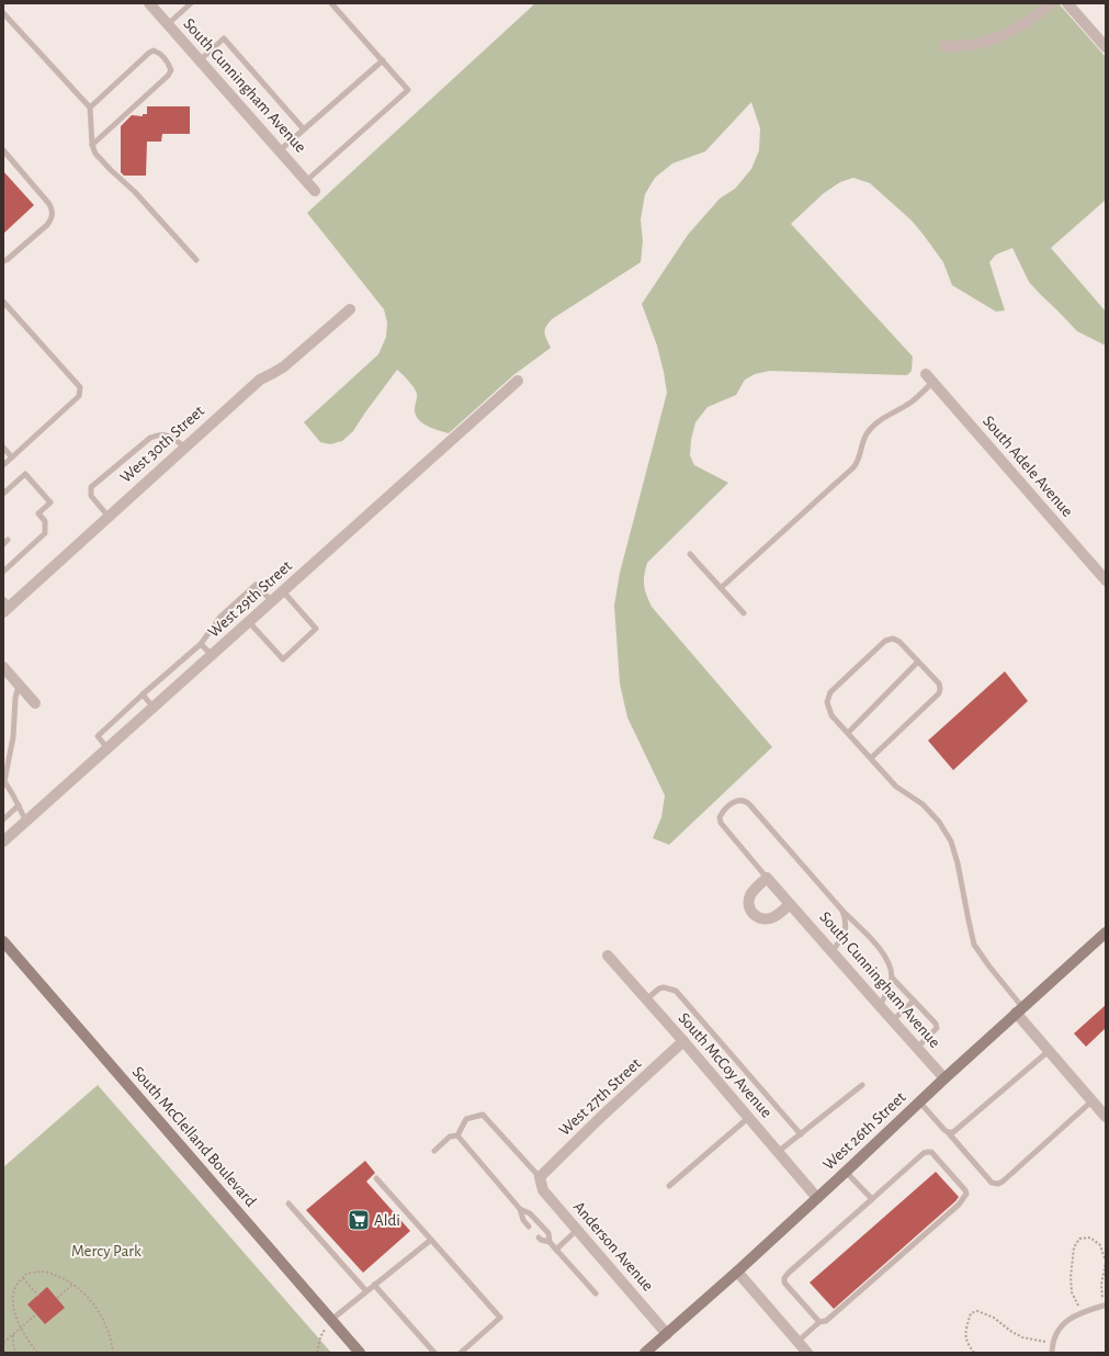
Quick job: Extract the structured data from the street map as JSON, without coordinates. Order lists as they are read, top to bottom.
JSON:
{
  "streets": {
    "street": [
      "South Cunningham Avenue",
      "West 30th Street",
      "South Adele Avenue",
      "West 29th Street",
      "South McCoy Avenue",
      "West 27th Street",
      "West 26th Street",
      "South McClelland Boulevard",
      "Anderson Avenue"
    ]
  },
  "crossings": [
    ["South Cunningham Avenue", "West 26th Street"],
    ["South McCoy Avenue", "West 27th Street"],
    ["South McCoy Avenue", "West 26th Street"],
    ["West 27th Street", "Anderson Avenue"],
    ["West 26th Street", "Anderson Avenue"]
  ],
  "parks": ["Mercy Park"],
  "places": {
    "supermarket": ["Aldi"]
  }
}
